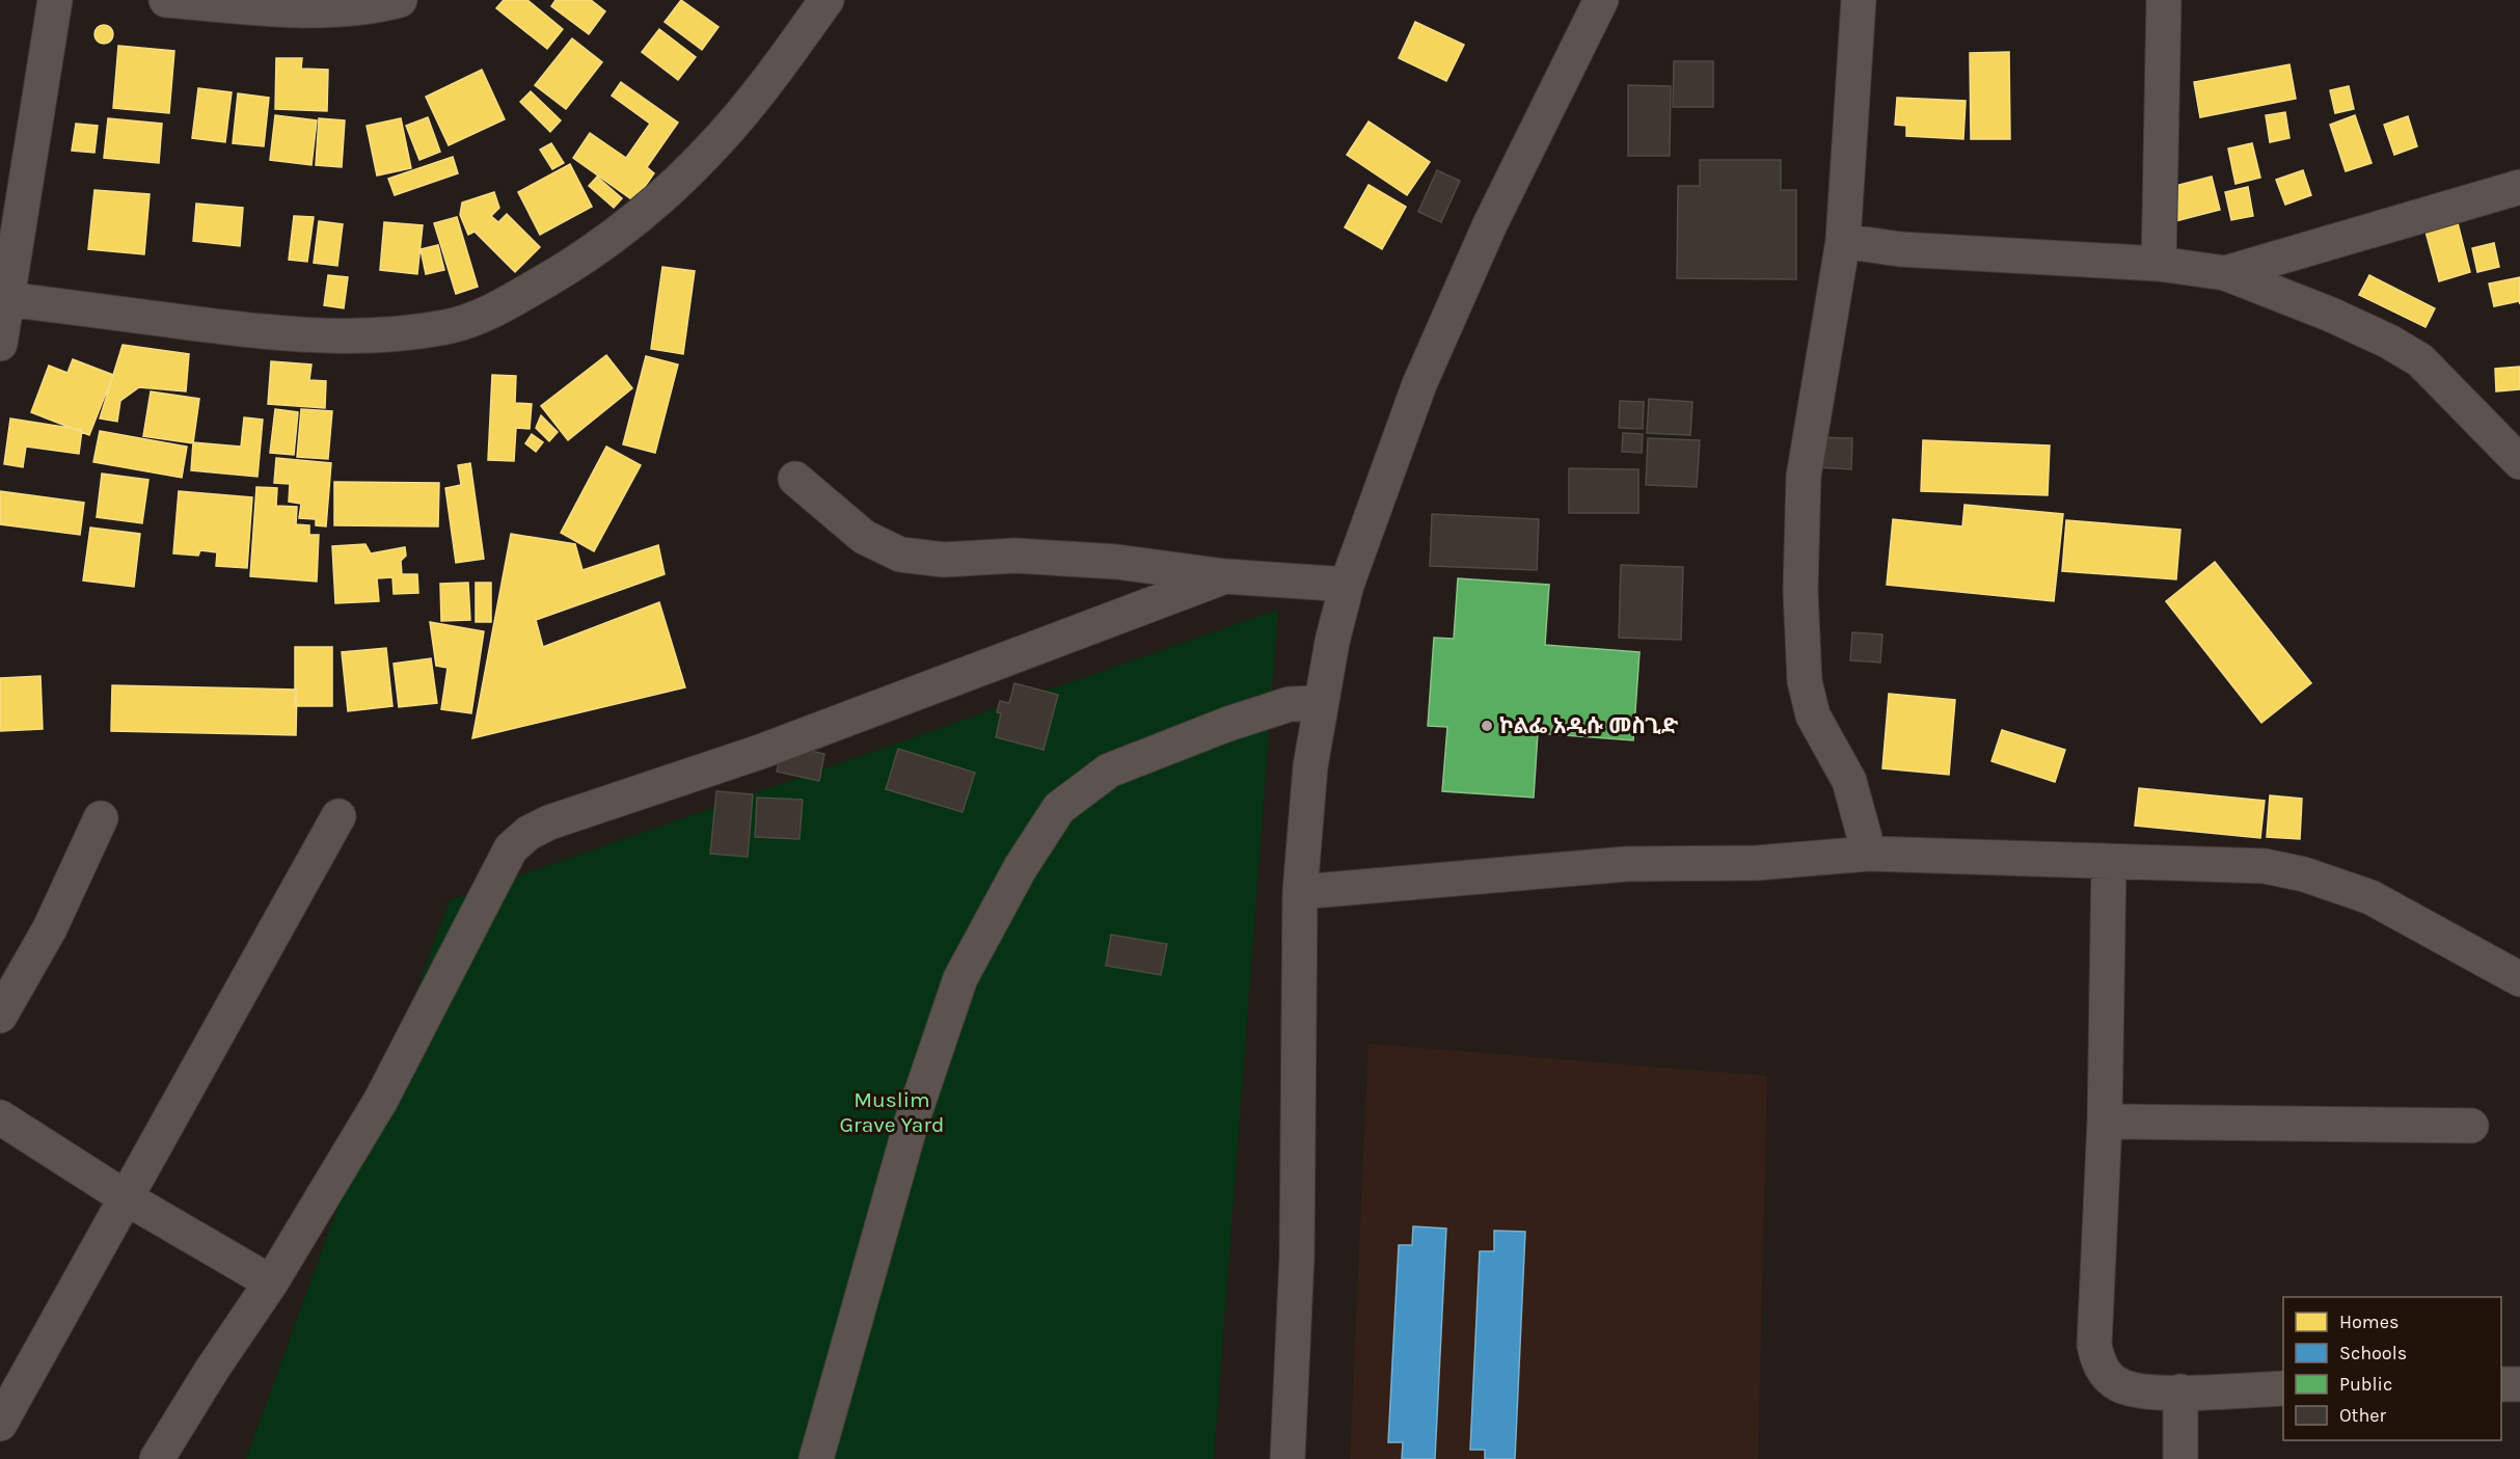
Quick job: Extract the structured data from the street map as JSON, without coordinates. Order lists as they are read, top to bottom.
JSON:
{
  "parks": ["Muslim Grave Yard"],
  "places": ["ኮልፌ አዲሱ መስጊድ"],
  "legend": [
    "Homes",
    "Schools",
    "Public",
    "Other"
  ]
}
